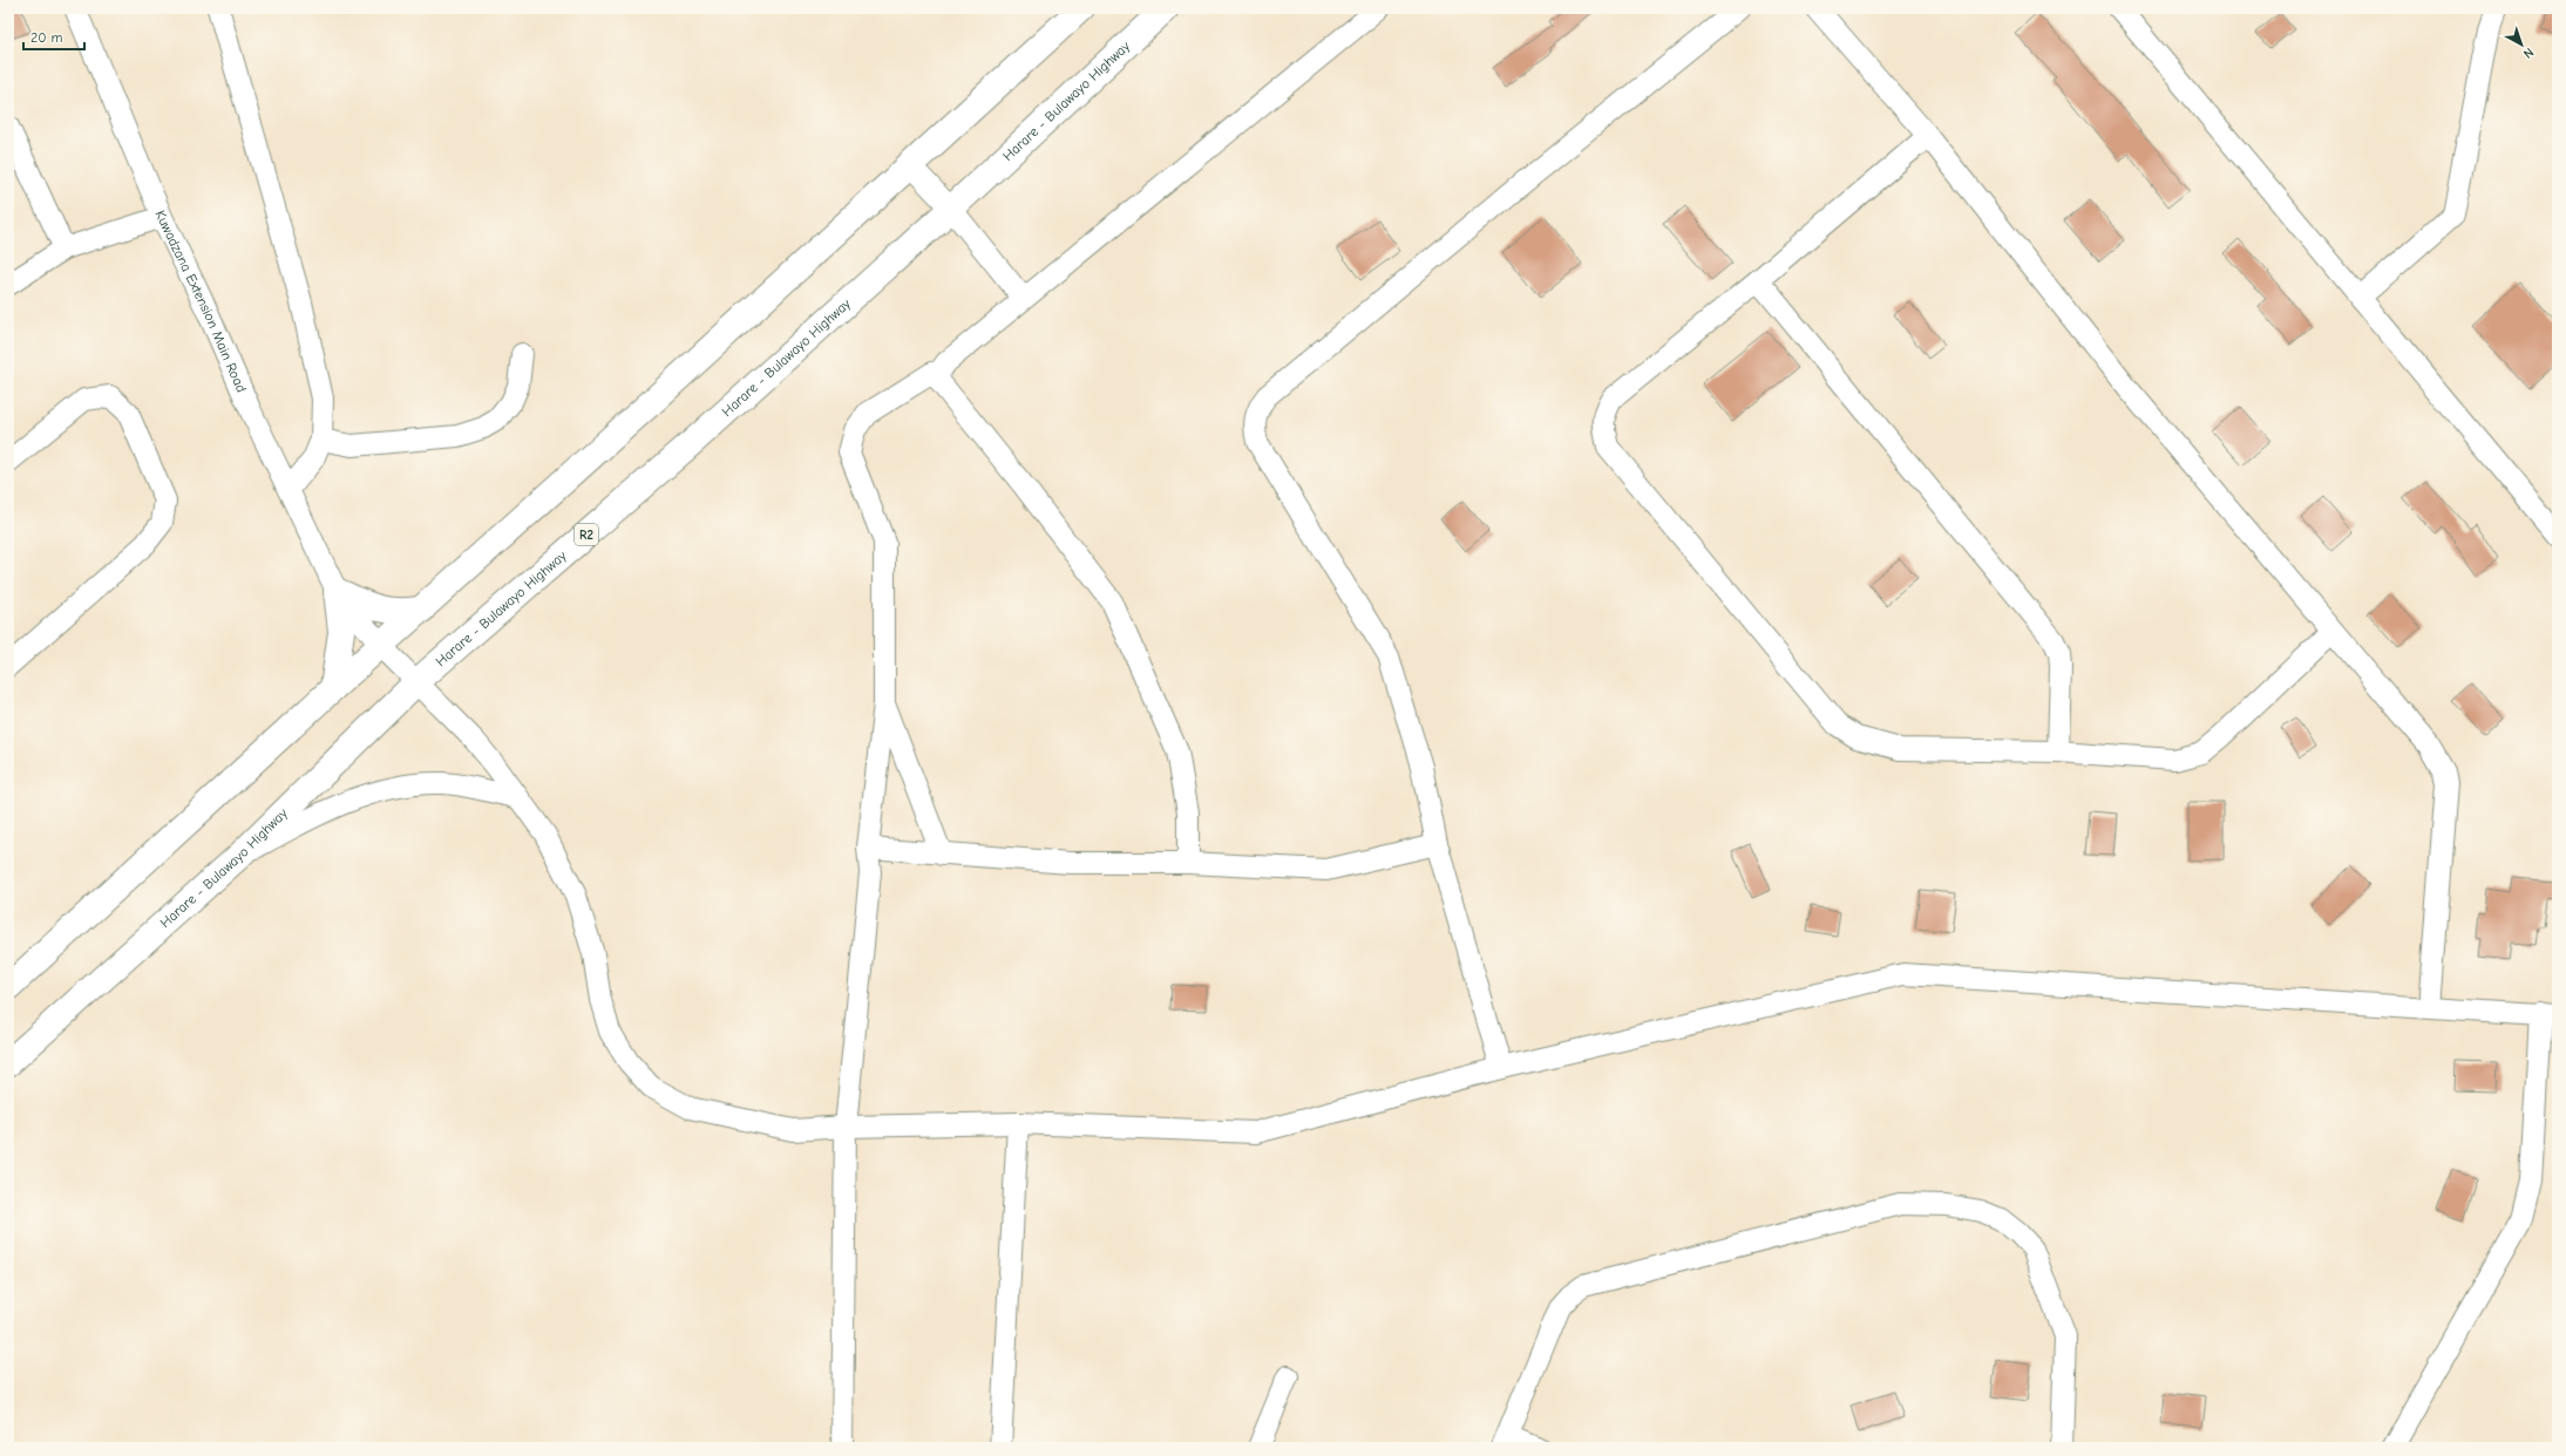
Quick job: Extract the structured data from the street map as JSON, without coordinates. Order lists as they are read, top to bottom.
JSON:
{
  "streets": {
    "highway": ["Harare - Bulawayo Highway", "R2"],
    "street": ["Kuwadzana Extension Main Road"]
  },
  "crossings": [
    ["Harare - Bulawayo Highway", "Kuwadzana Extension Main Road"]
  ],
  "scale_bar": "20 m",
  "north": "bottom right"
}
